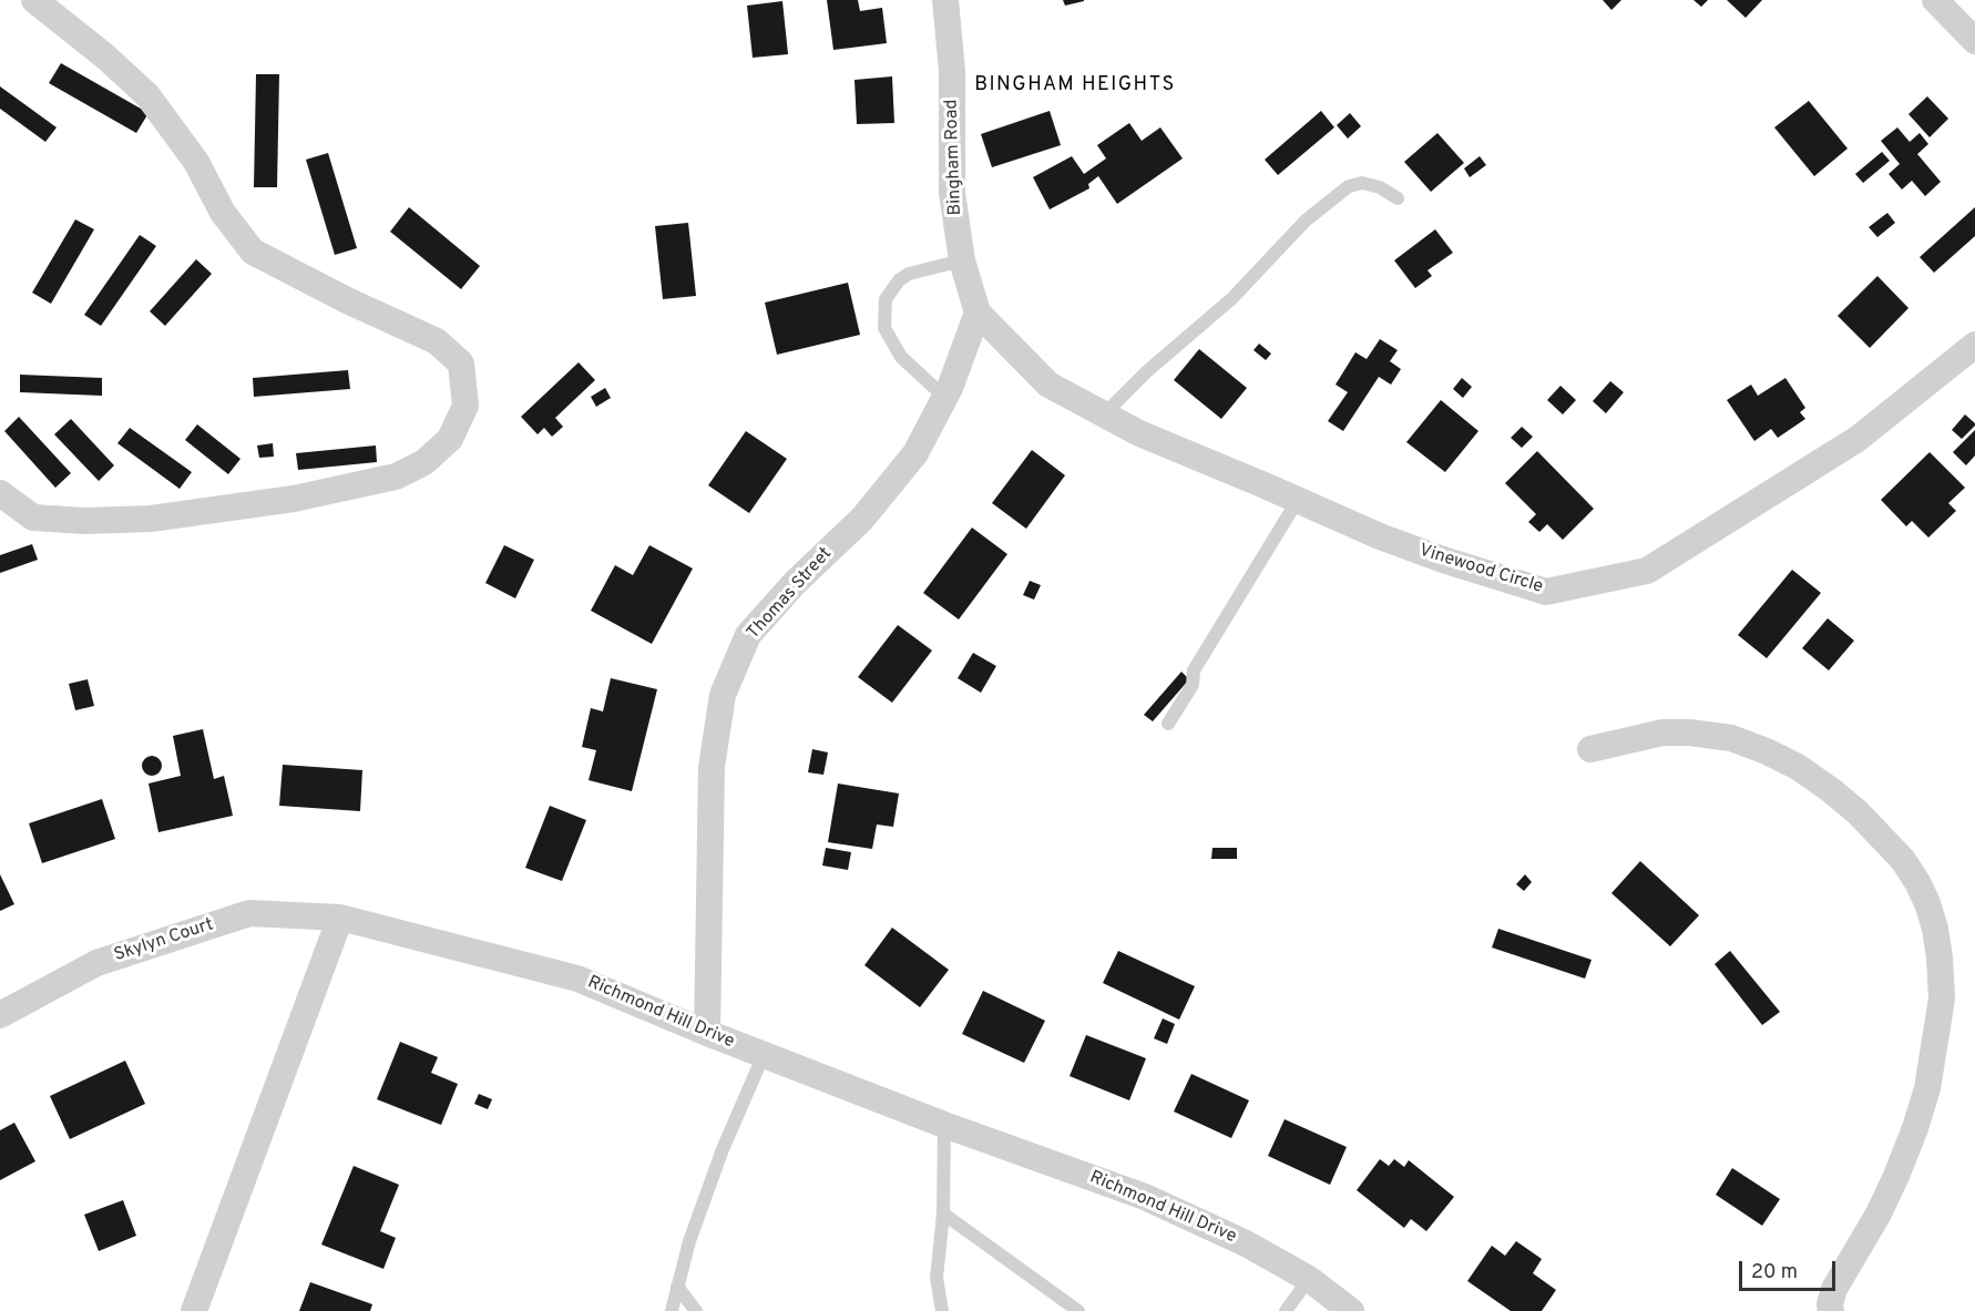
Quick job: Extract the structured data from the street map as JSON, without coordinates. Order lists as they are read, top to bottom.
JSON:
{
  "streets": {
    "street": [
      "Bingham Road",
      "Vinewood Circle",
      "Thomas Street",
      "Skylyn Court",
      "Richmond Hill Drive"
    ]
  },
  "crossings": [
    ["Bingham Road", "Vinewood Circle"],
    ["Bingham Road", "Thomas Street"],
    ["Vinewood Circle", "Thomas Street"],
    ["Thomas Street", "Richmond Hill Drive"],
    ["Skylyn Court", "Richmond Hill Drive"]
  ],
  "districts": ["BINGHAM HEIGHTS"],
  "scale_bar": "20 m"
}
